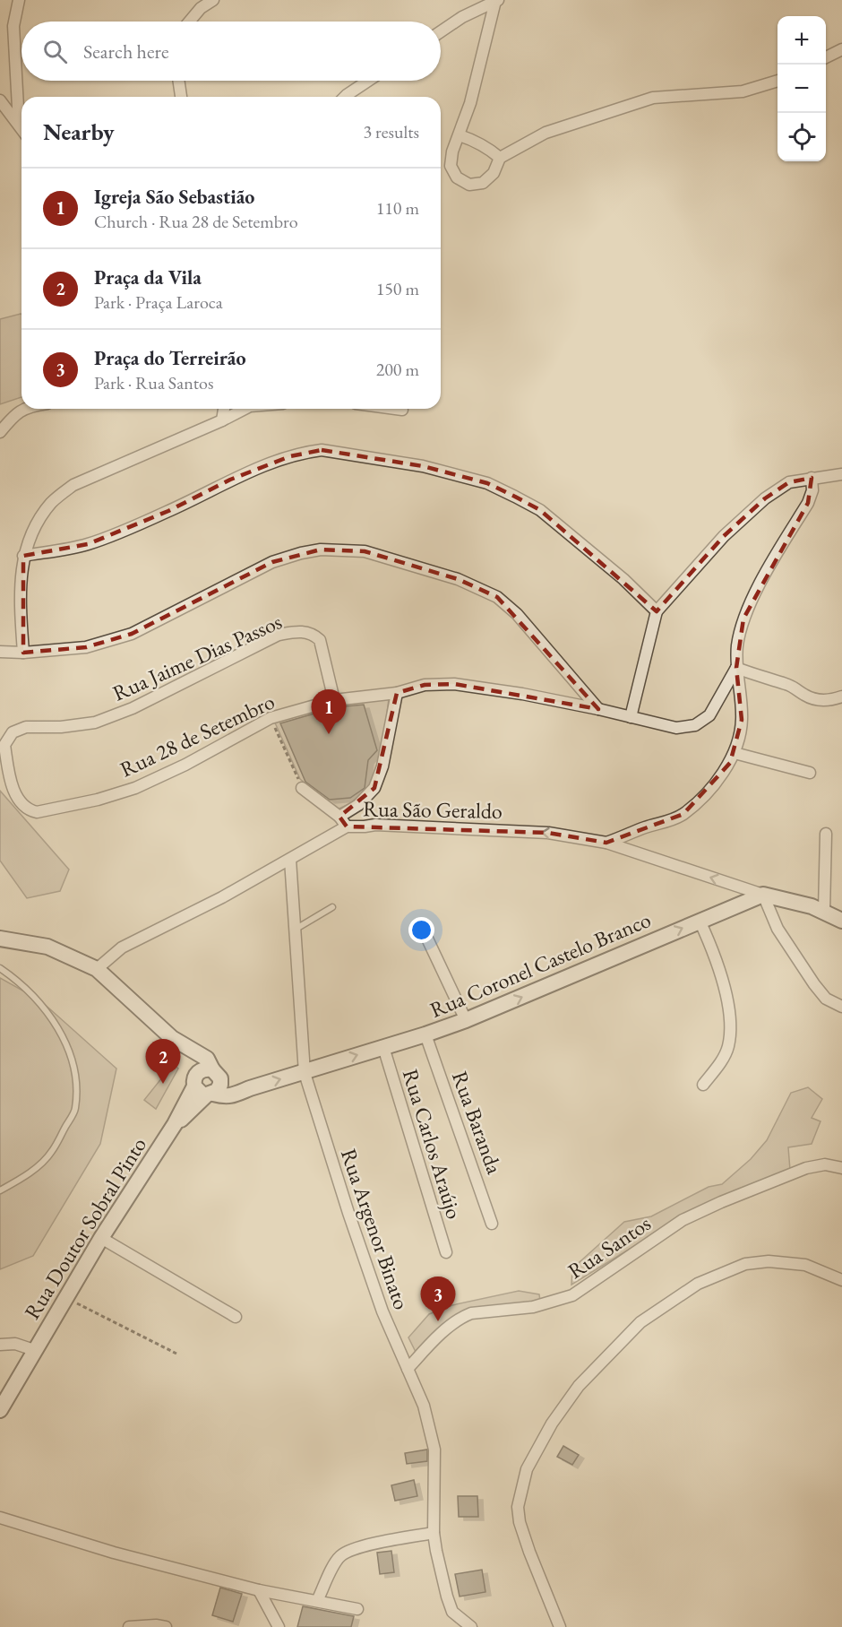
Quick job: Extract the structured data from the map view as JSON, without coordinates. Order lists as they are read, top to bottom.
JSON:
{
  "streets": {
    "main road": ["Rua Coronel Castelo Branco", "Rua Doutor Sobral Pinto"],
    "street": [
      "Rua Jaime Dias Passos",
      "Rua 28 de Setembro",
      "Rua São Geraldo",
      "Rua Baranda",
      "Rua Carlos Araújo",
      "Rua Argenor Binato",
      "Rua Santos"
    ]
  },
  "crossings": [
    ["Rua Jaime Dias Passos", "Rua 28 de Setembro"],
    ["Rua São Geraldo", "Rua Coronel Castelo Branco"],
    ["Rua São Geraldo", "Rua Argenor Binato"],
    ["Rua Coronel Castelo Branco", "Rua Baranda"],
    ["Rua Coronel Castelo Branco", "Rua Carlos Araújo"],
    ["Rua Coronel Castelo Branco", "Rua Doutor Sobral Pinto"],
    ["Rua Coronel Castelo Branco", "Rua Argenor Binato"],
    ["Rua Argenor Binato", "Rua Santos"]
  ],
  "one_way": ["Rua São Geraldo", "Rua Coronel Castelo Branco"],
  "page": {
    "map_buttons": ["+", "−"],
    "search": "Search here",
    "heading": ["Nearby", "3 results"],
    "list": [
      {
        "mark": "1",
        "name": "Igreja São Sebastião",
        "note": "Church · Rua 28 de Setembro",
        "value": "110 m"
      },
      {
        "mark": "2",
        "name": "Praça da Vila",
        "note": "Park · Praça Laroca",
        "value": "150 m"
      },
      {
        "mark": "3",
        "name": "Praça do Terreirão",
        "note": "Park · Rua Santos",
        "value": "200 m"
      }
    ],
    "pins": ["1", "2", "3"]
  }
}
